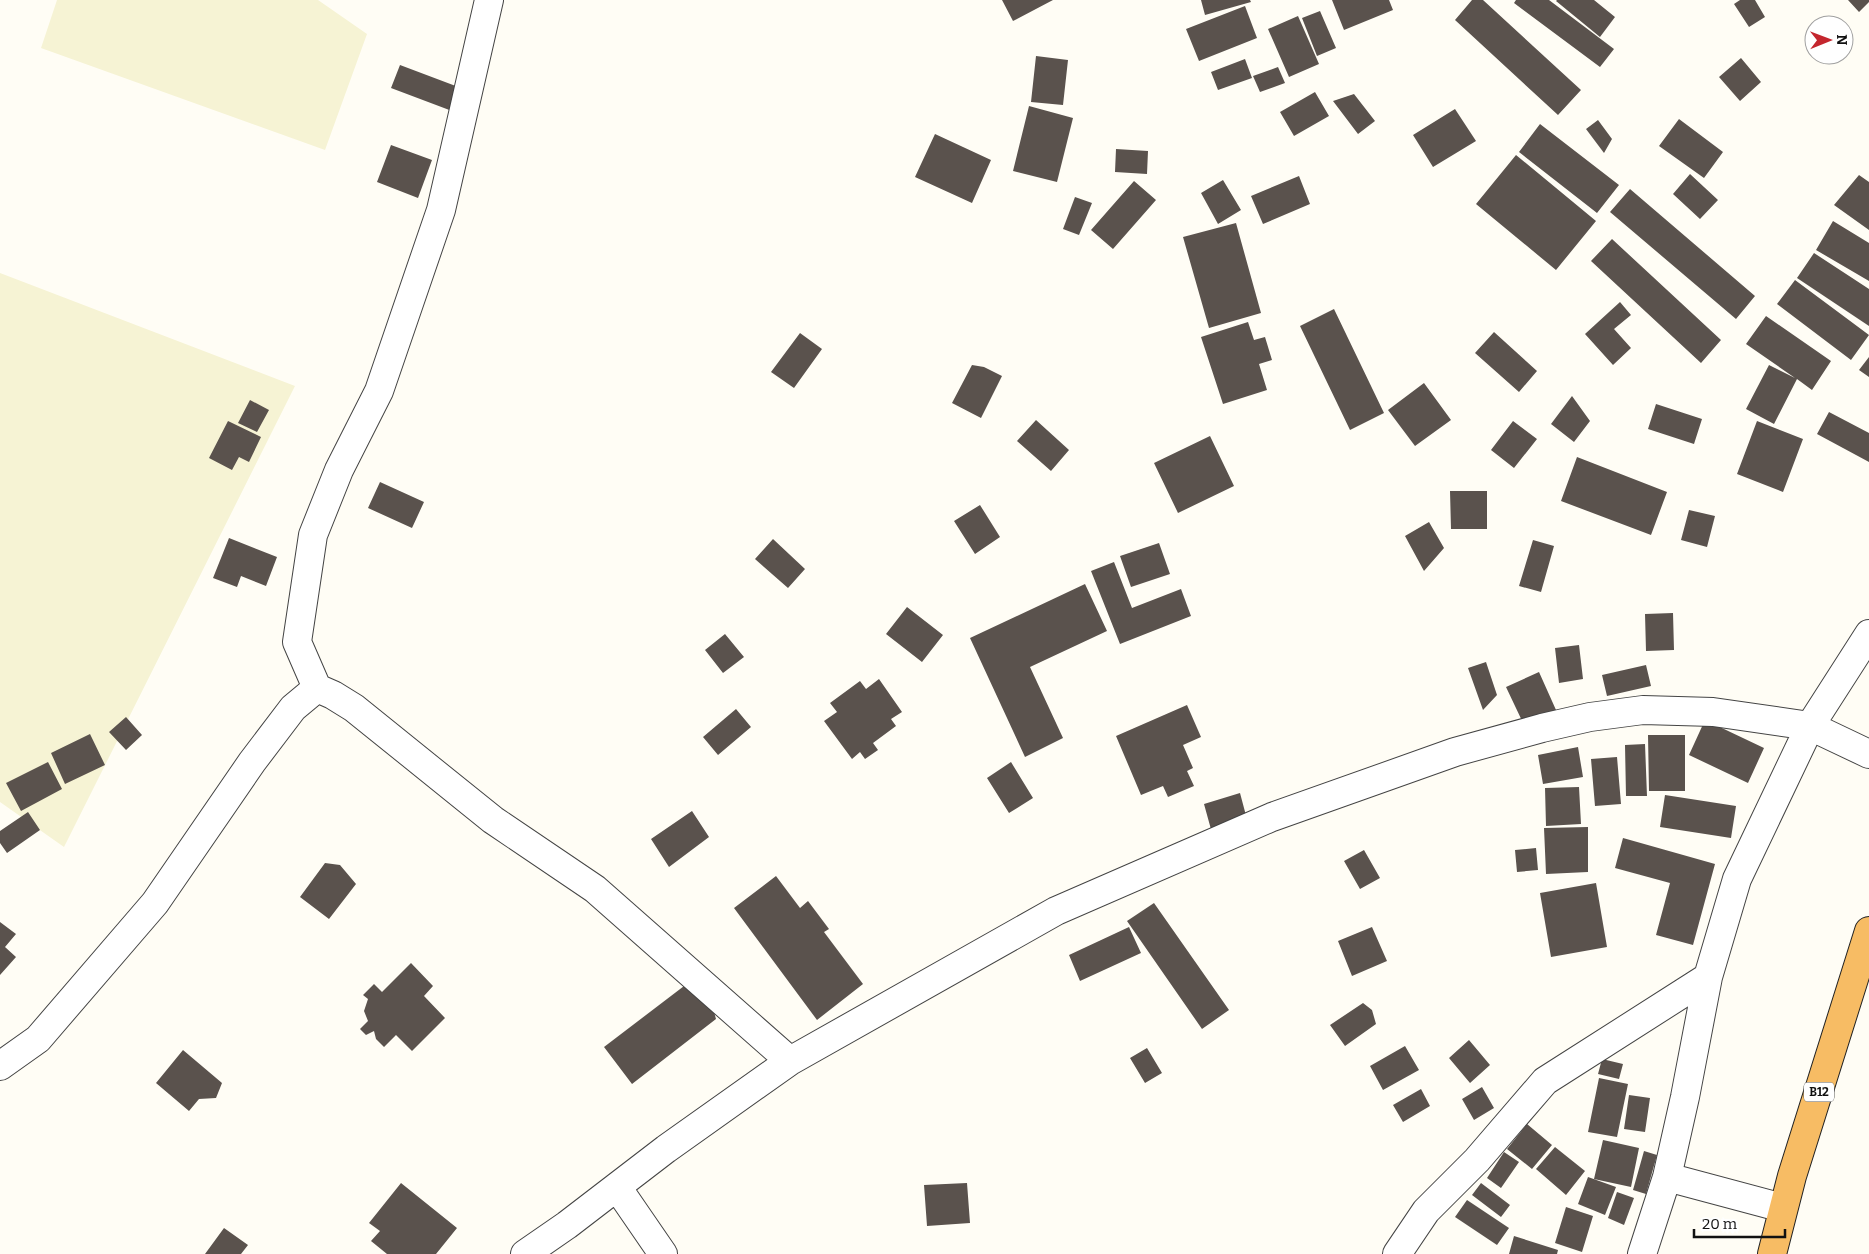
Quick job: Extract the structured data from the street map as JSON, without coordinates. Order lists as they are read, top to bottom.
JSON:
{
  "streets": {
    "highway": ["B12"]
  },
  "scale_bar": "20 m",
  "north": "right"
}
